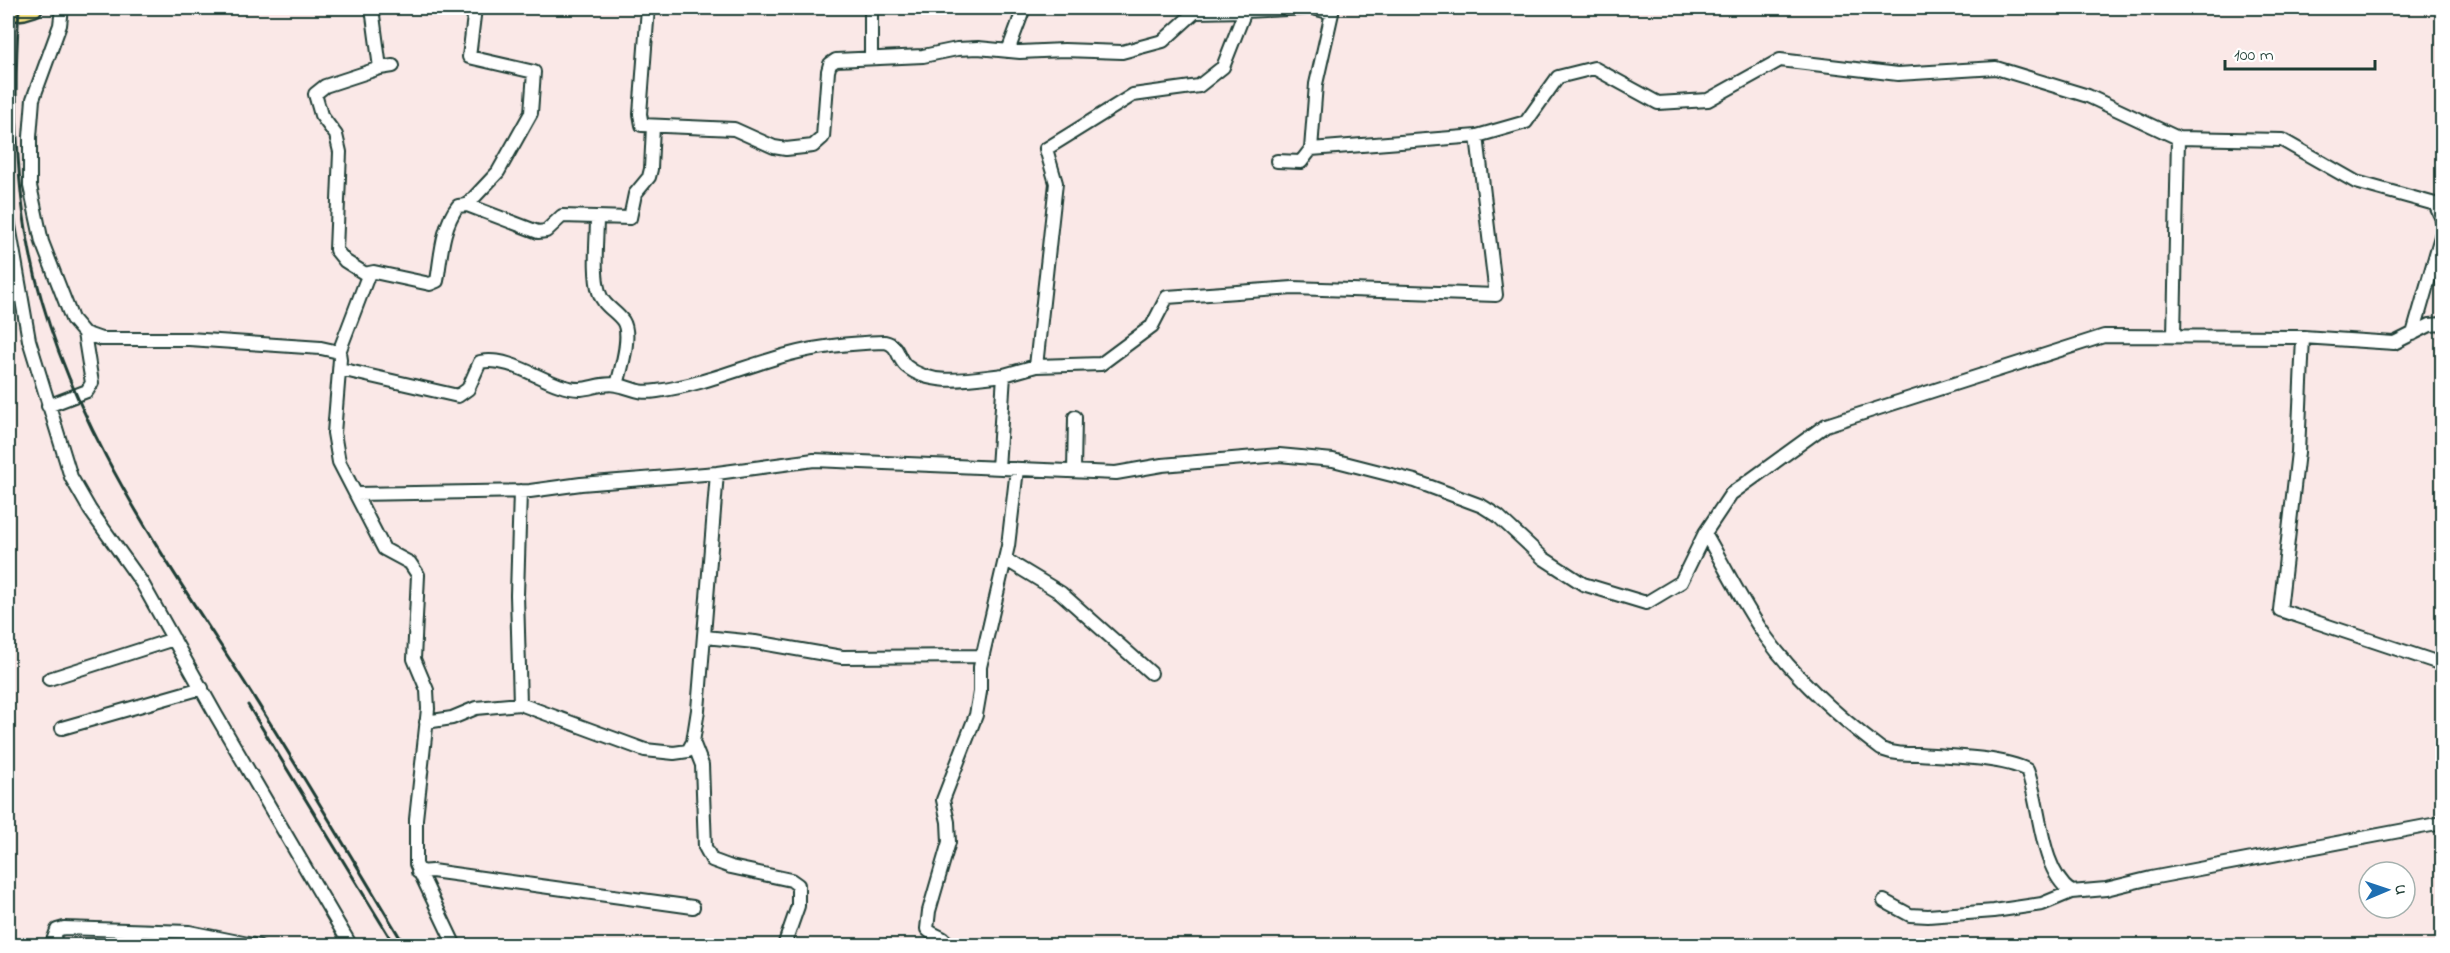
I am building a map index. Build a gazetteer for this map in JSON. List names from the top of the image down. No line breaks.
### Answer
{"scale_bar":"100 m","north":"right"}
